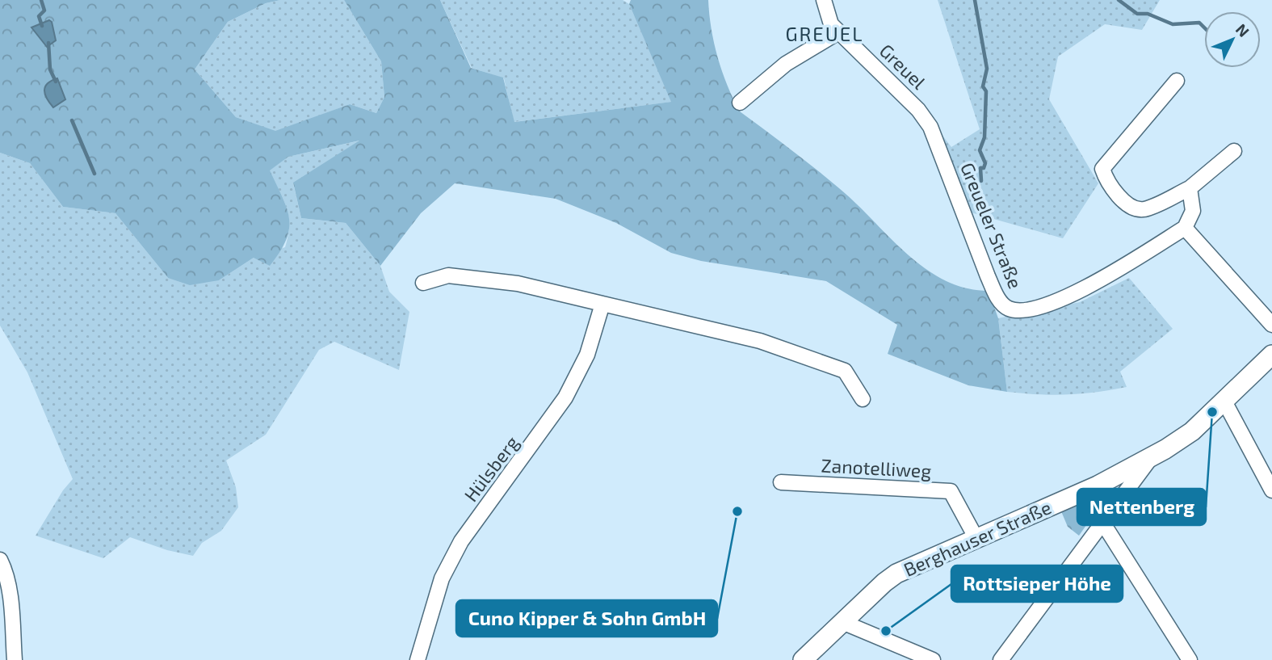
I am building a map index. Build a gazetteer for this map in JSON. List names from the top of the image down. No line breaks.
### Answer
{"streets":{"street":["Greuel","Greueler Straße","Zanotelliweg","Hülsberg","Berghauser Straße"]},"crossings":[["Greuel","Greueler Straße"],["Zanotelliweg","Berghauser Straße"]],"districts":["GREUEL"],"places":["Nettenberg","Cuno Kipper & Sohn GmbH","Rottsieper Höhe"],"north":"top right"}
